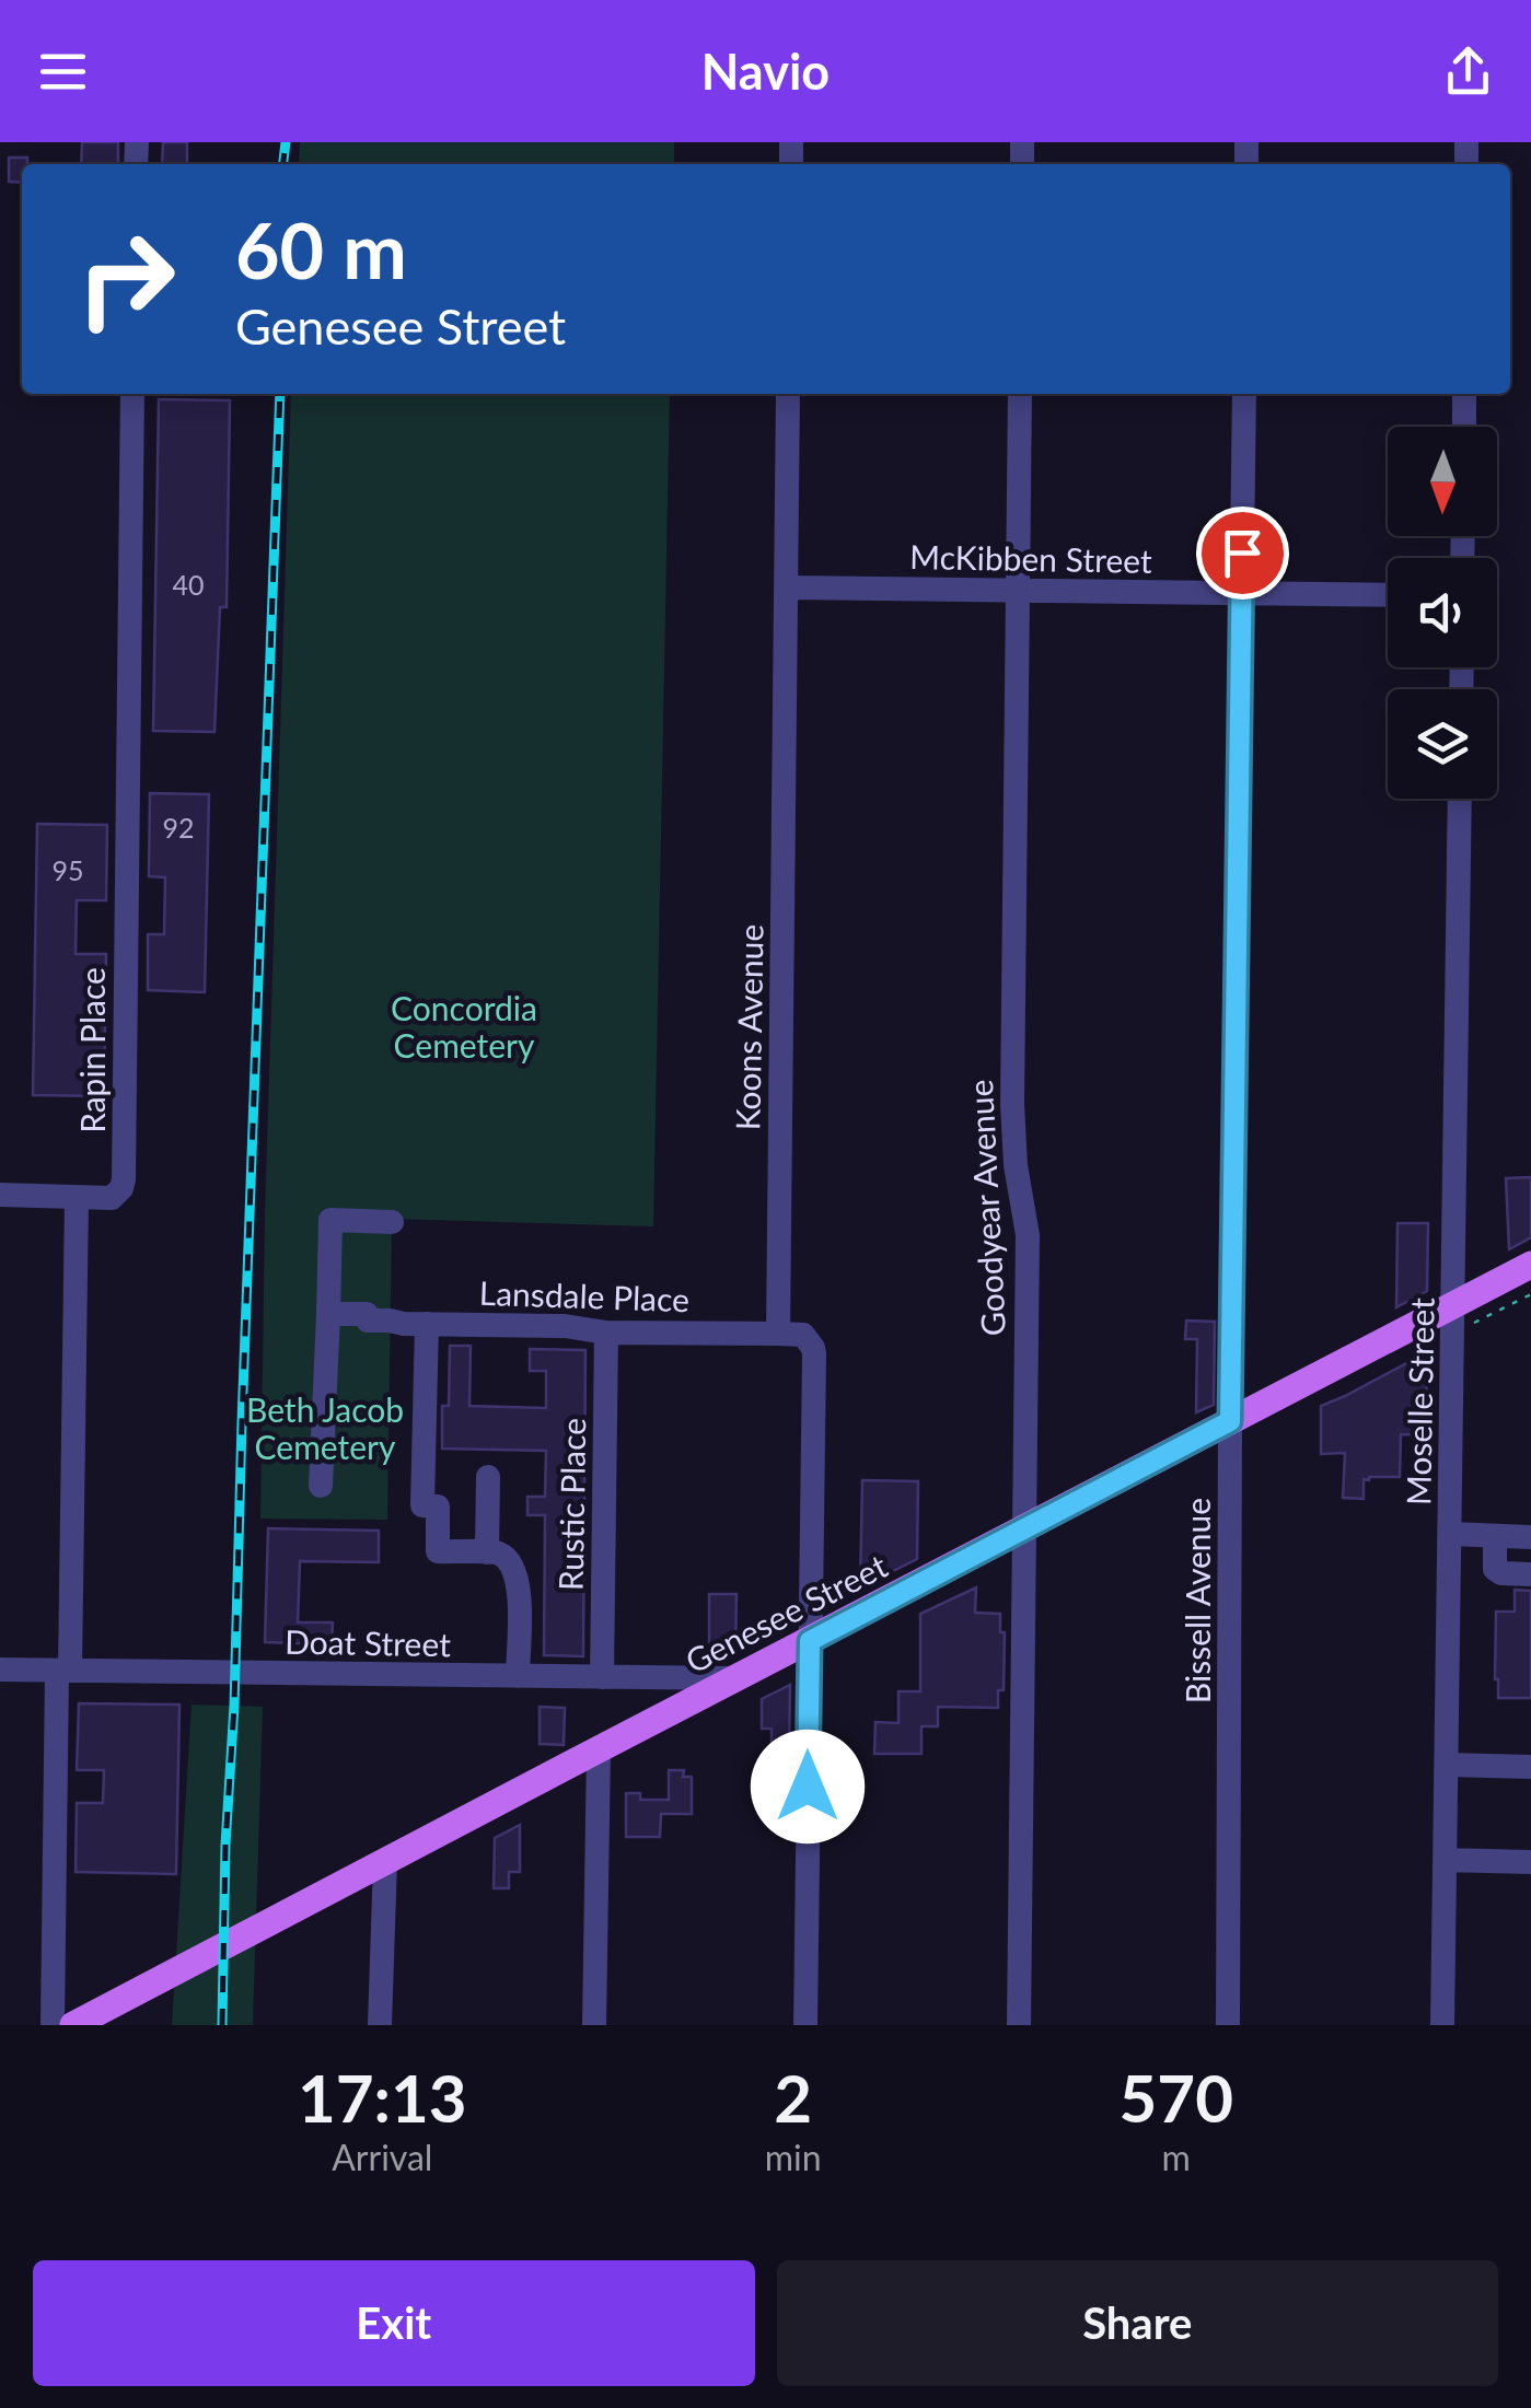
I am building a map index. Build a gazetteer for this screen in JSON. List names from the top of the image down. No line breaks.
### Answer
{"streets":{"main road":["Genesee Street"],"street":["McKibben Street","Koons Avenue","Rapin Place","Goodyear Avenue","Lansdale Place","Moselle Street","Rustic Place","Bissell Avenue","Doat Street"]},"crossings":[["McKibben Street","Koons Avenue"],["McKibben Street","Goodyear Avenue"],["McKibben Street","Bissell Avenue"],["Koons Avenue","Lansdale Place"],["Goodyear Avenue","Genesee Street"],["Lansdale Place","Rustic Place"],["Moselle Street","Genesee Street"],["Rustic Place","Doat Street"],["Bissell Avenue","Genesee Street"],["Genesee Street","Doat Street"]],"parks":["Concordia Cemetery","Beth Jacob Cemetery"],"house_numbers":["40","92","95"],"north":"bottom","page":{"header":"Navio","turn":["60 m","Genesee Street"],"eta":["17:13","Arrival","2","min","570","m"],"buttons":["Exit","Share"]}}
